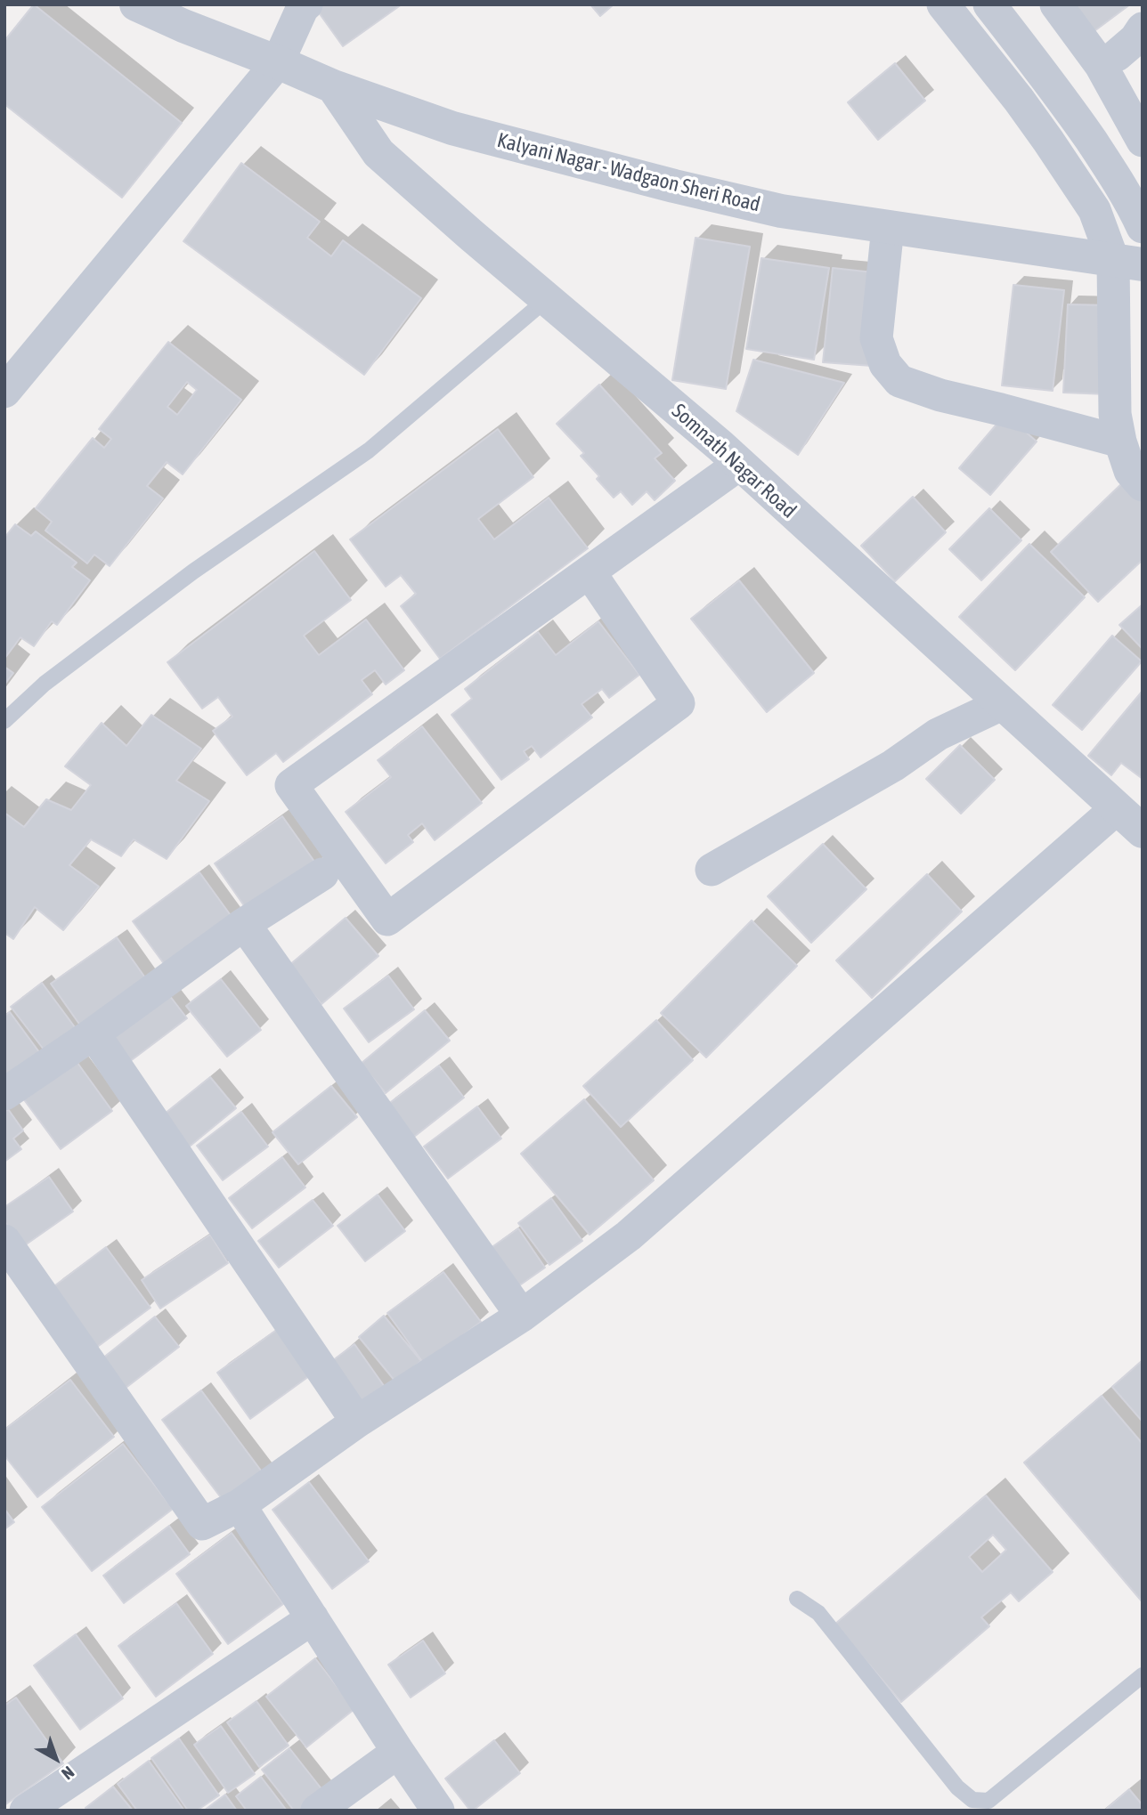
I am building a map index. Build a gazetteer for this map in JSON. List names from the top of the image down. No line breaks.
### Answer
{"streets":{"street":["Kalyani Nagar - Wadgaon Sheri Road","Somnath Nagar Road"]},"crossings":[["Kalyani Nagar - Wadgaon Sheri Road","Somnath Nagar Road"]],"north":"bottom right"}
